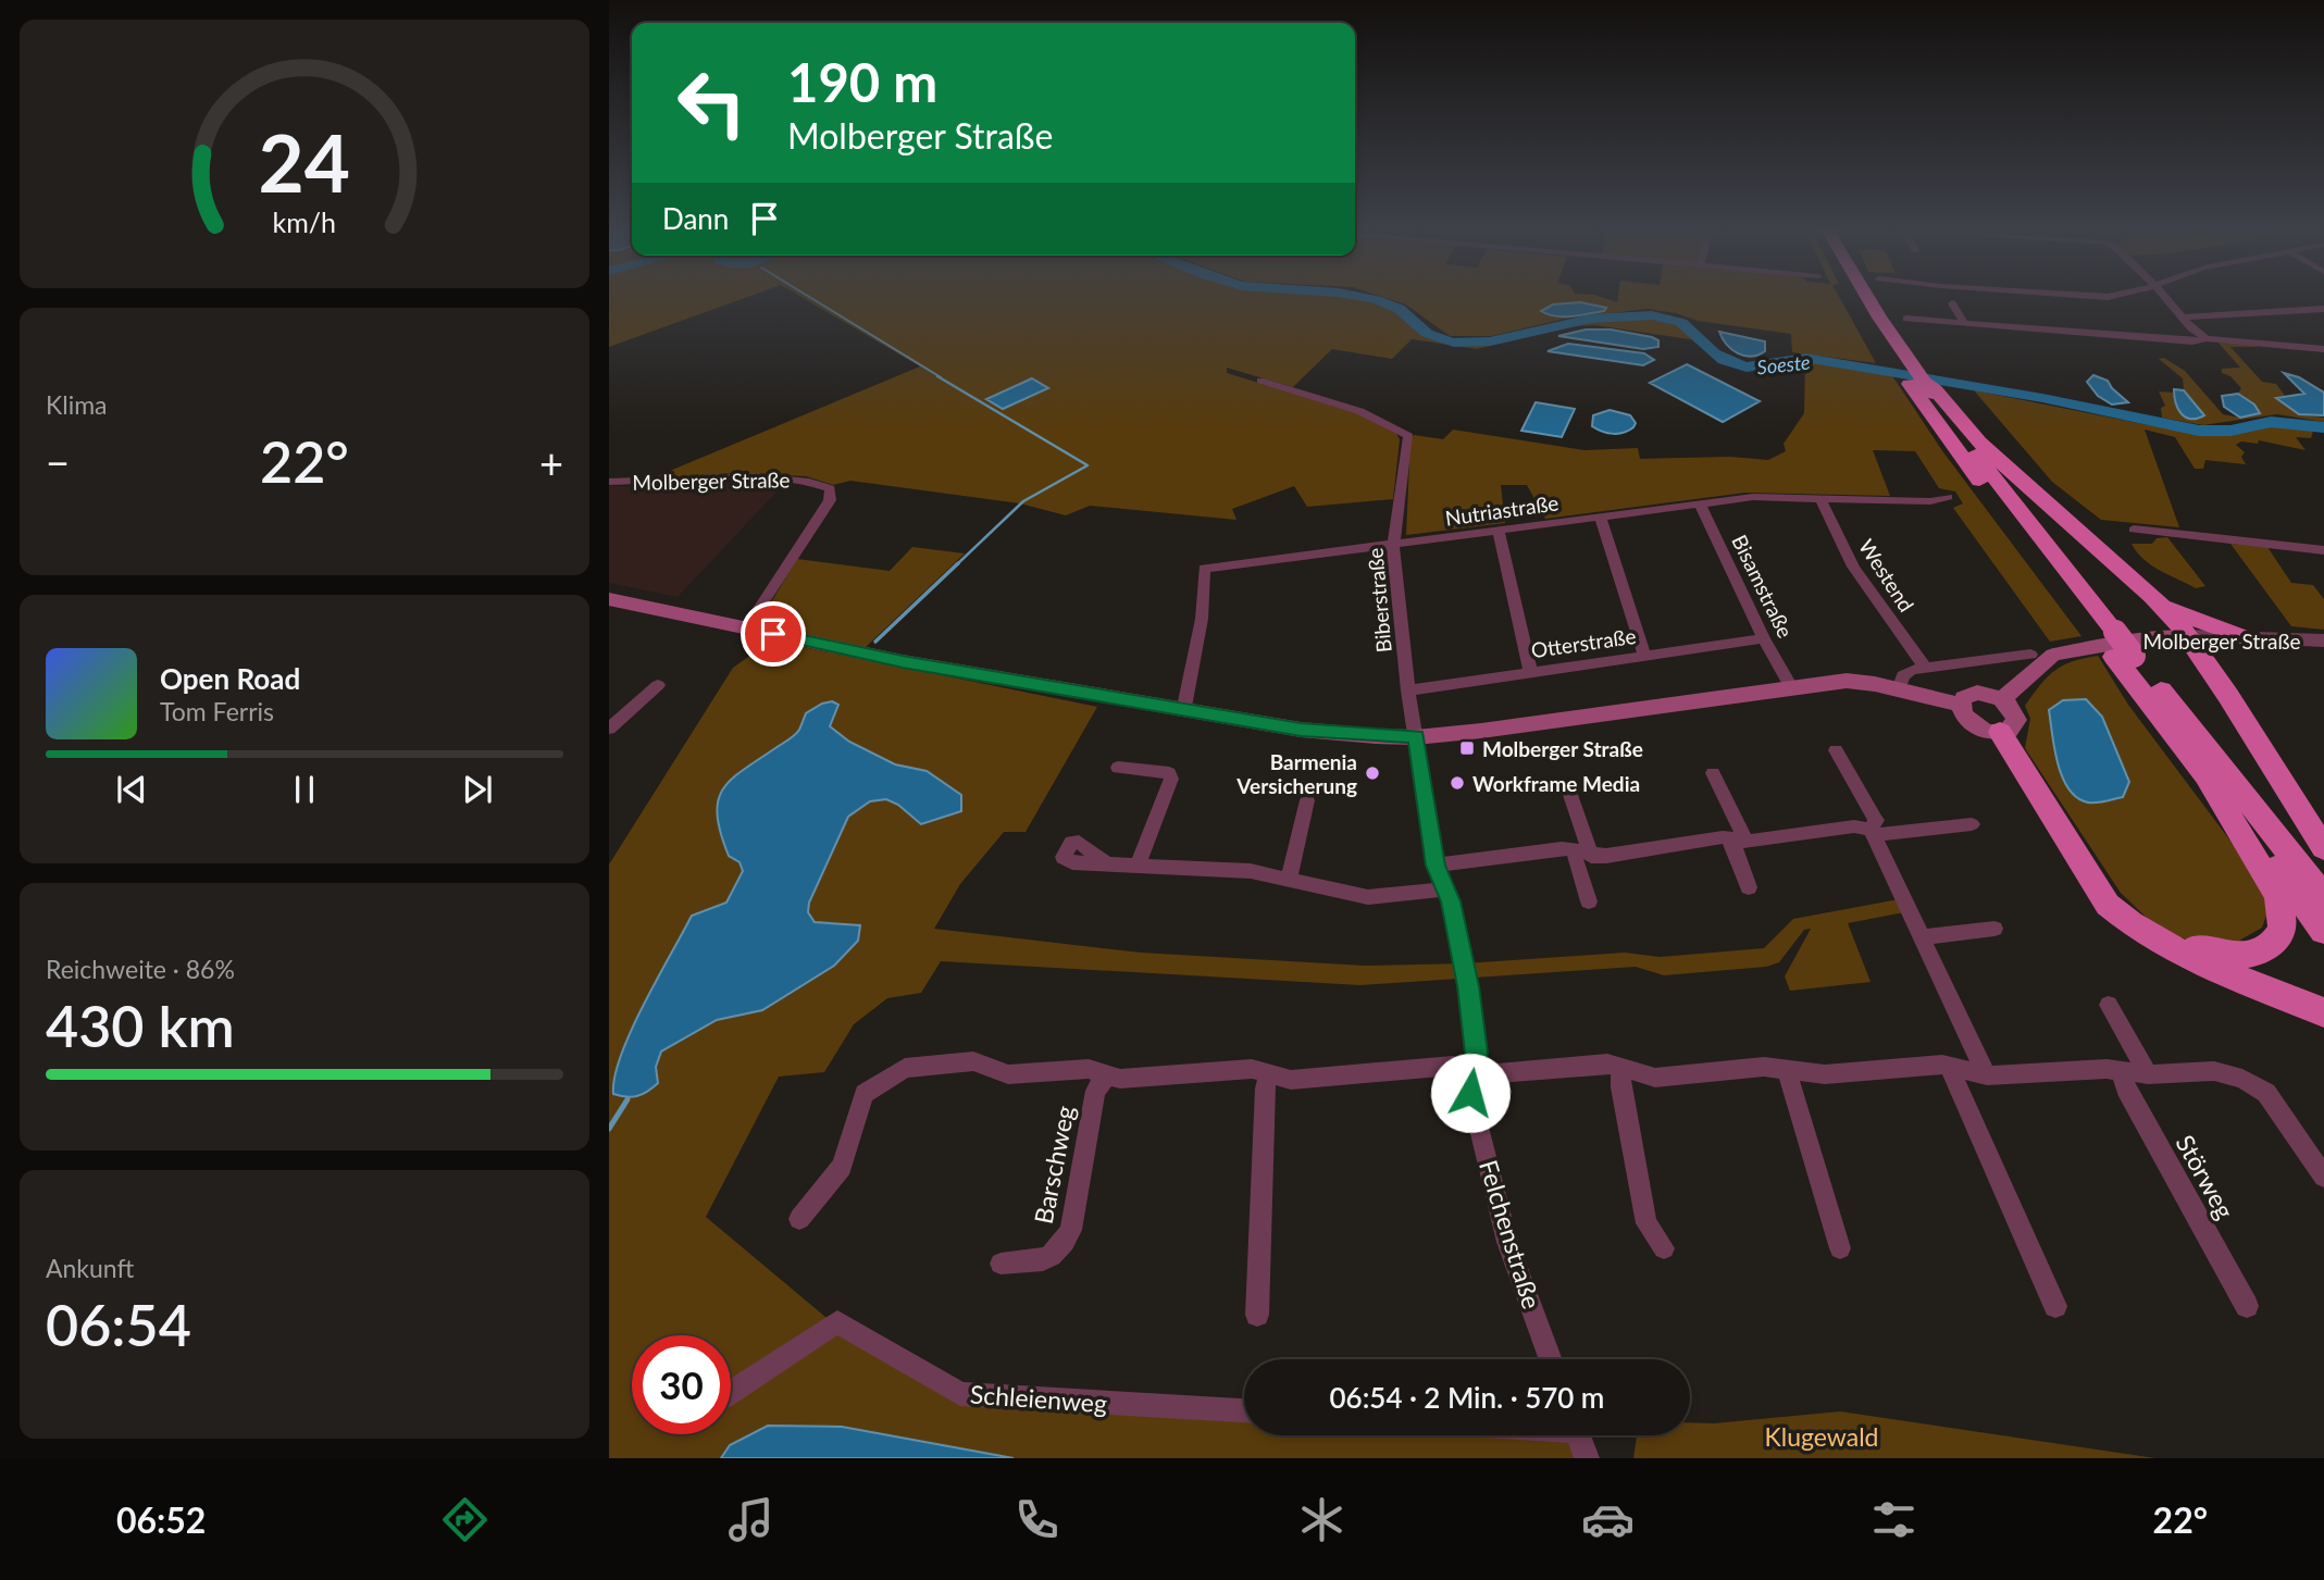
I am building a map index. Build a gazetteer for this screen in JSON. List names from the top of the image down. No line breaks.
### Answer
{"streets":{"main road":["Molberger Straße"],"street":["Nutriastraße","Westend","Bisamstraße","Biberstraße","Otterstraße","Barschweg","Störweg","Felchenstraße","Schleienweg"]},"crossings":[["Nutriastraße","Westend"],["Nutriastraße","Bisamstraße"],["Nutriastraße","Biberstraße"],["Bisamstraße","Otterstraße"],["Biberstraße","Otterstraße"],["Biberstraße","Felchenstraße"]],"water":["Soeste"],"parks":["Klugewald"],"places":{"transit":["Molberger Straße"],"other":["Barmenia Versicherung","Workframe Media"]},"page":{"turn":["190 m","Molberger Straße"],"then":"Dann","tile":["Klima",["Reichweite · 86%","430 km"],["Ankunft","06:54"]],"heat":["−","22°","+"],"song":["Open Road","Tom Ferris"],"limit":"30","trip":"06:54 · 2 Min. · 570 m","tabs":["06:52","22°"],"gauge":["24","km/h"]}}
